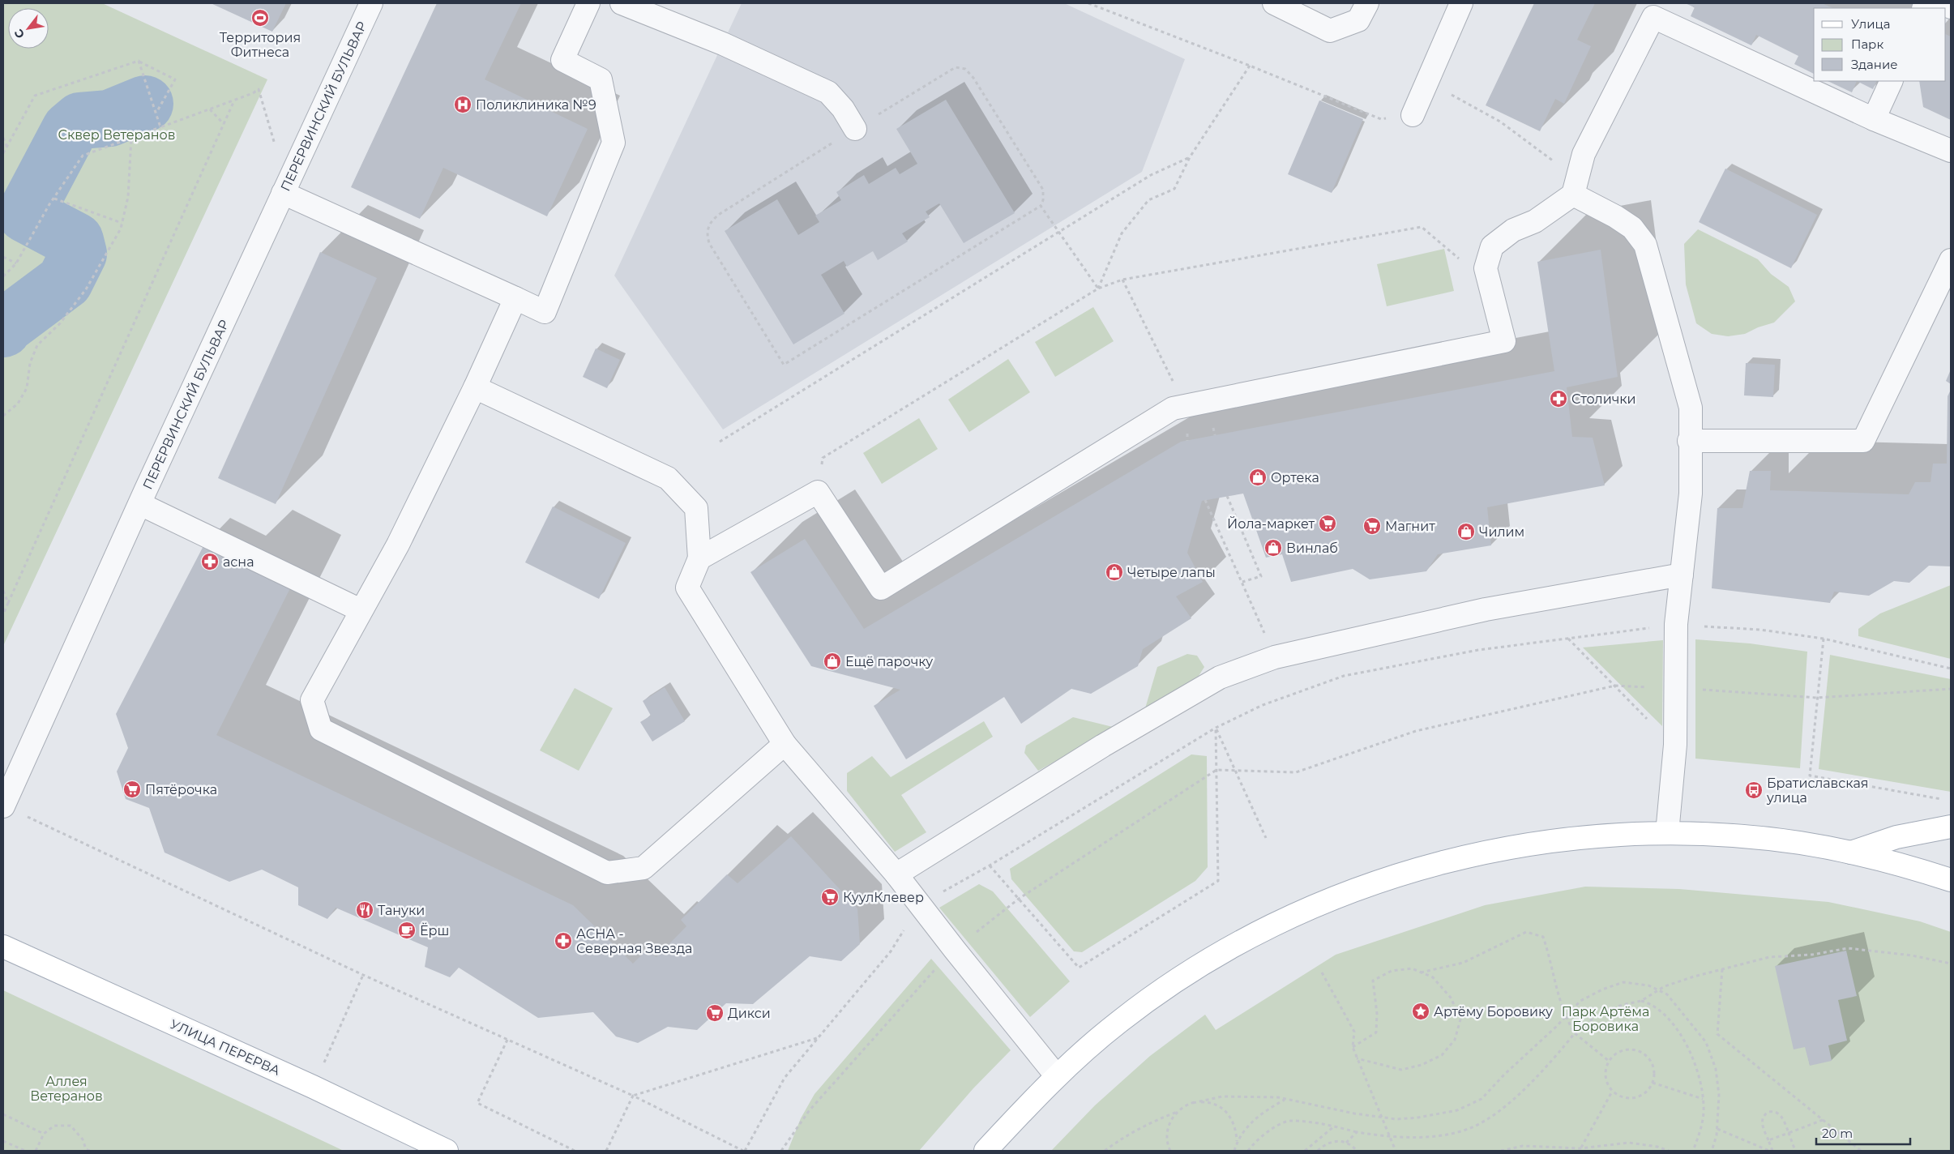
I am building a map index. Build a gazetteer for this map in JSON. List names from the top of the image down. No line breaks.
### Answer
{"streets":{"main road":["УЛИЦА ПЕРЕРВА"],"street":["ПЕРЕРВИНСКИЙ БУЛЬВАР"]},"parks":["Сквер Ветеранов","Парк Артёма Боровика","Аллея Ветеранов"],"places":{"sports":["Территория Фитнеса"],"hospital":["Поликлиника №9"],"pharmacy":["Столички","асна","АСНА - Северная Звезда"],"shop":["Ортека","Чилим","Винлаб","Четыре лапы","Ещё парочку"],"supermarket":["Йола-маркет","Магнит","Пятёрочка","КуулКлевер","Дикси"],"bus stop":["Братиславская улица"],"restaurant":["Тануки"],"cafe":["Ёрш"],"place":["Артёму Боровику"]},"legend":["Улица","Парк","Здание"],"scale_bar":"20 m","north":"bottom left"}
